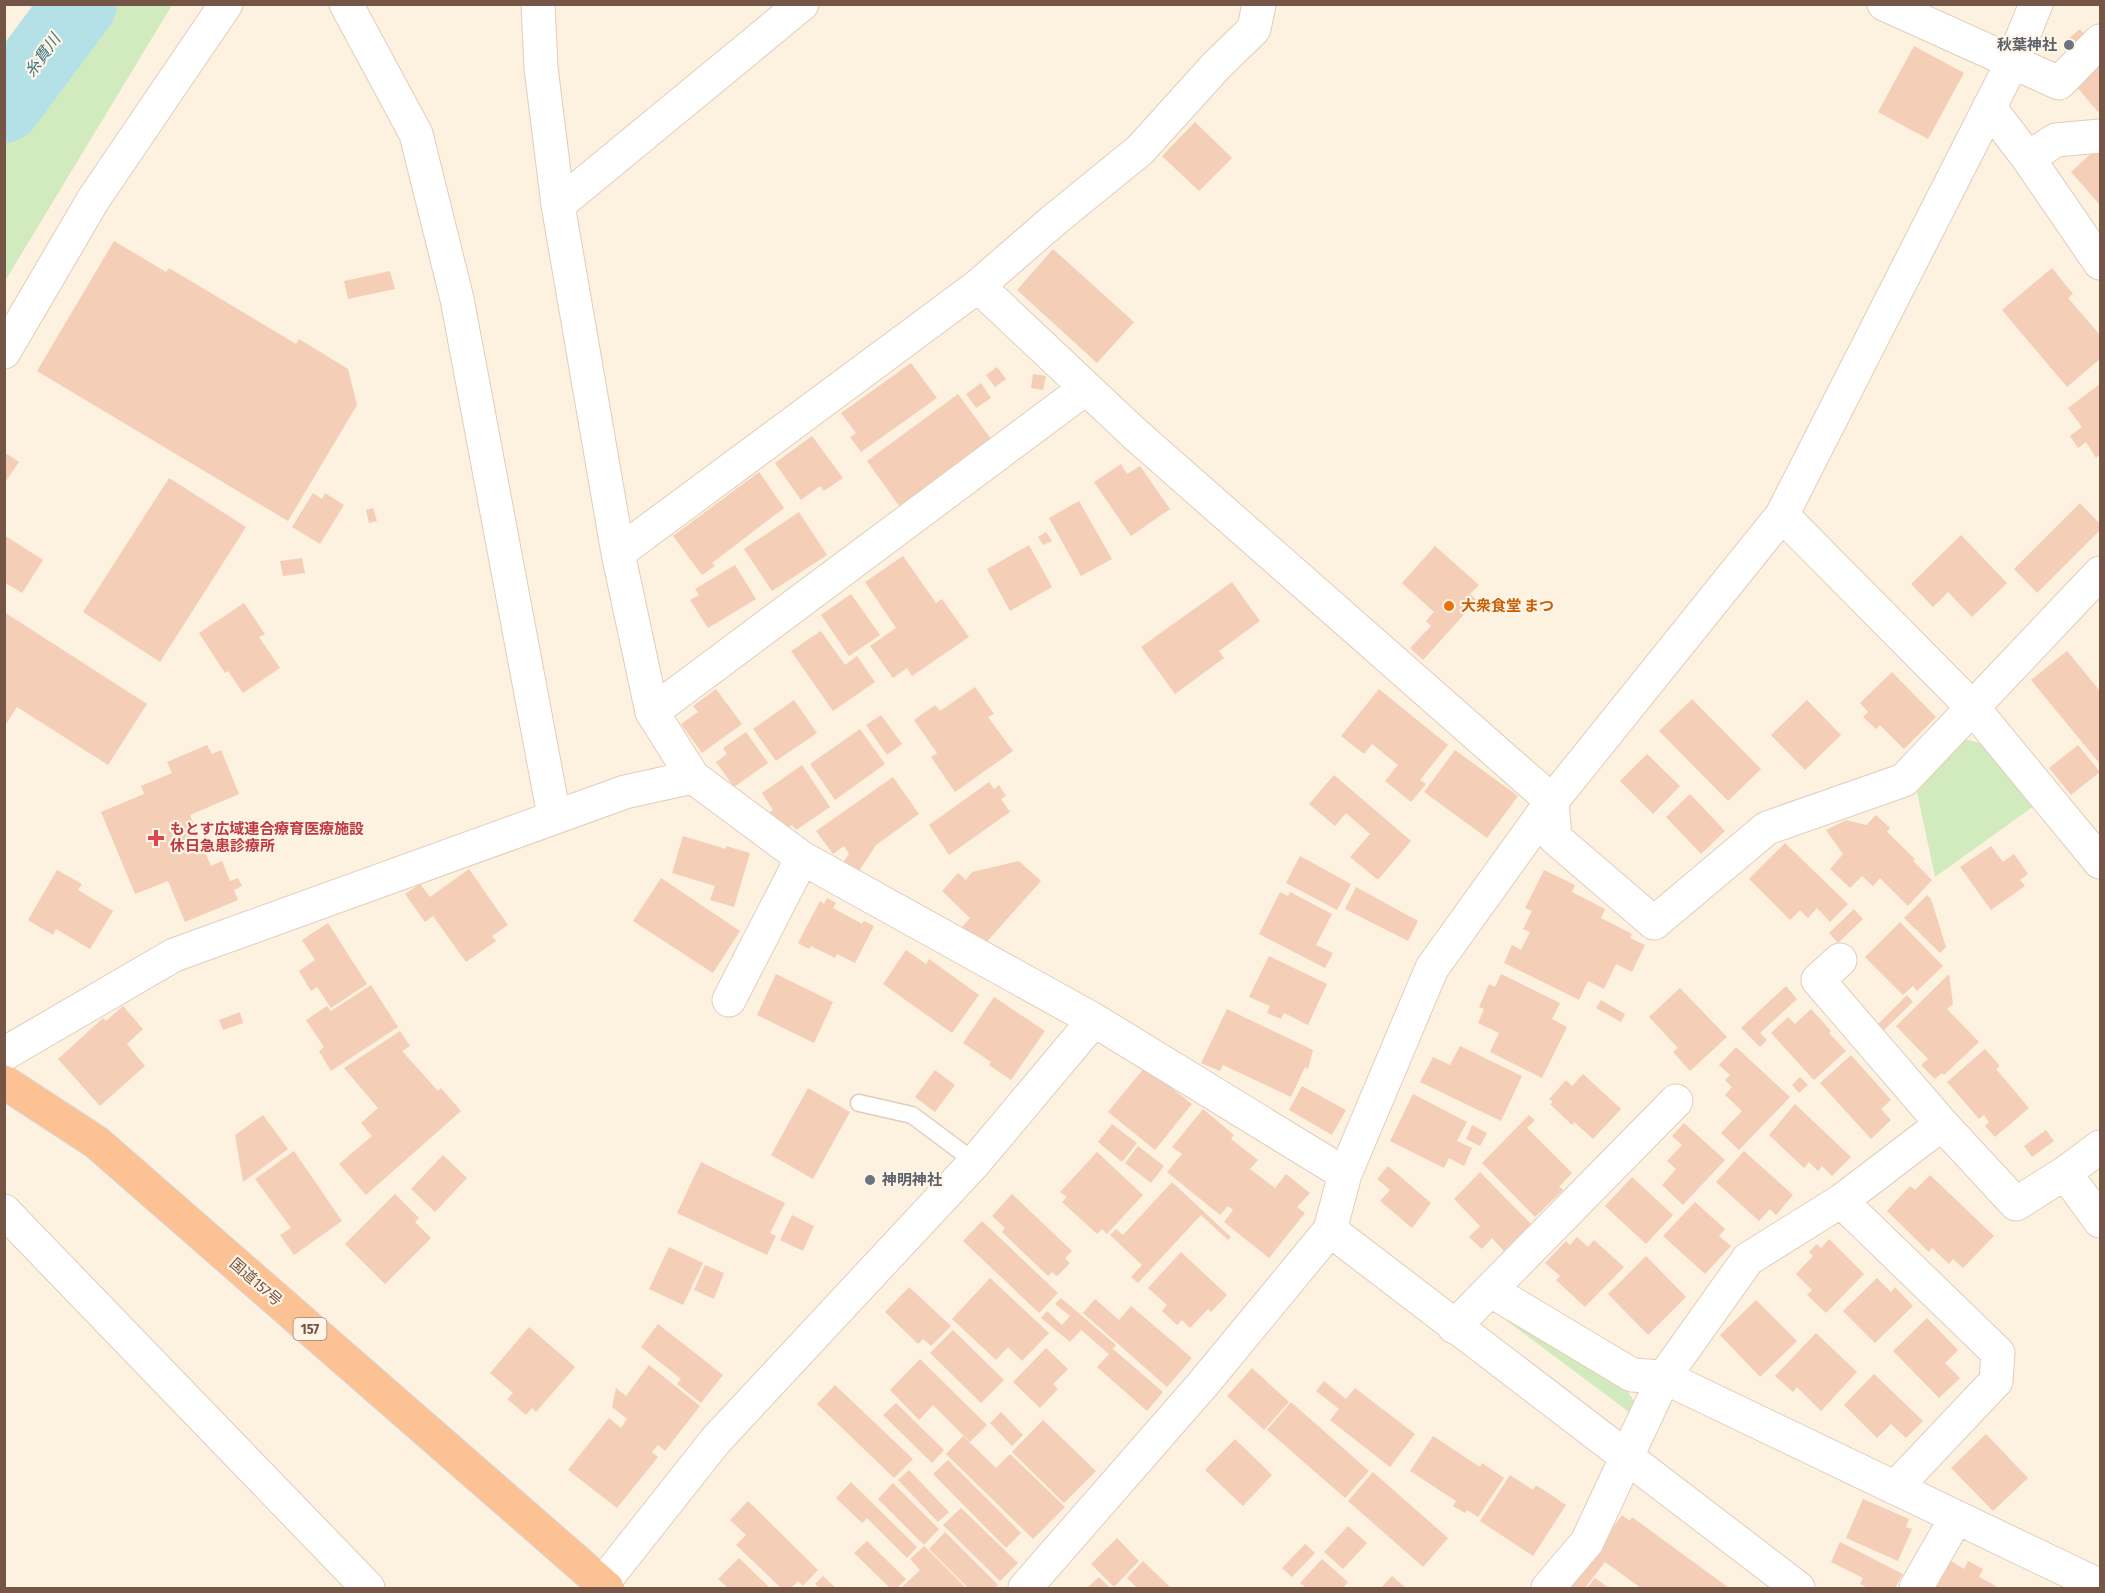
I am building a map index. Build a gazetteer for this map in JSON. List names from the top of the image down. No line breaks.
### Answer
{"streets":{"highway":["国道157号","157"]},"water":["糸貫川"],"places":{"other":["秋葉神社","大衆食堂 まつ","神明神社"],"health":["もとす広域連合療育医療施設 休日急患診療所"]}}
